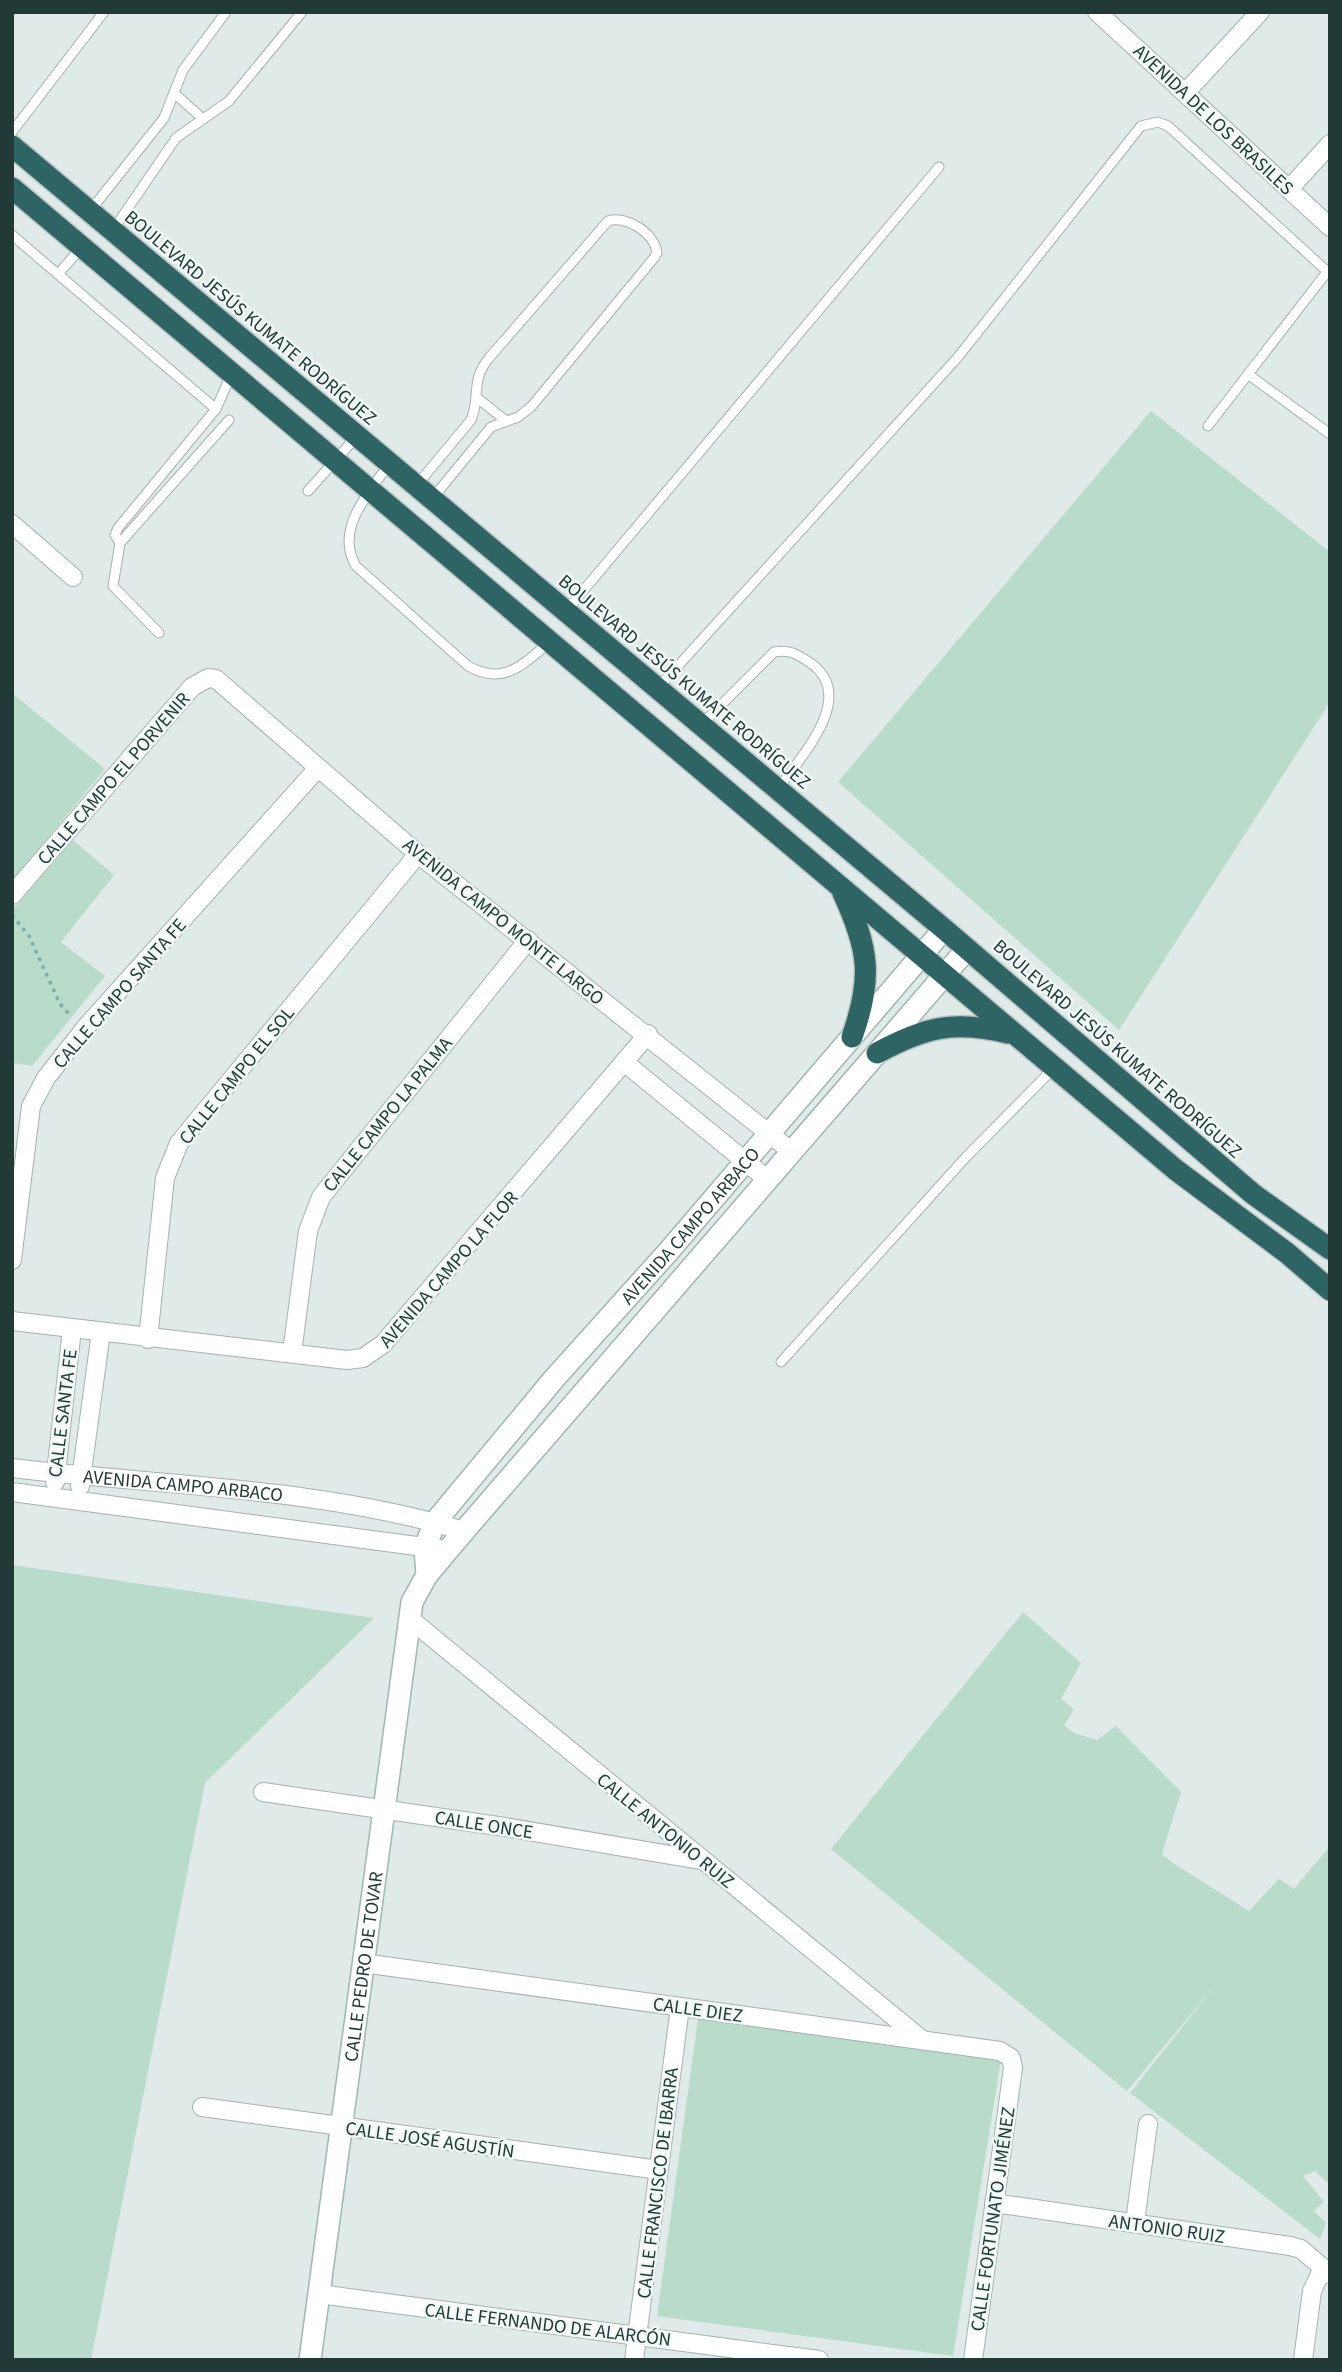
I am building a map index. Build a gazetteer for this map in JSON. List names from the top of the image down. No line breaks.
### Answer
{"streets":{"highway":["BOULEVARD JESÚS KUMATE RODRÍGUEZ"],"street":["AVENIDA DE LOS BRASILES","CALLE CAMPO EL PORVENIR","AVENIDA CAMPO MONTE LARGO","CALLE CAMPO SANTA FE","CALLE CAMPO EL SOL","CALLE CAMPO LA PALMA","AVENIDA CAMPO ARBACO","AVENIDA CAMPO LA FLOR","CALLE SANTA FE","CALLE ONCE","CALLE ANTONIO RUIZ","CALLE PEDRO DE TOVAR","CALLE DIEZ","CALLE JOSÉ AGUSTÍN","CALLE FRANCISCO DE IBARRA","CALLE FORTUNATO JIMÉNEZ","ANTONIO RUIZ","CALLE FERNANDO DE ALARCÓN"]},"crossings":[["BOULEVARD JESÚS KUMATE RODRÍGUEZ","AVENIDA CAMPO ARBACO"],["CALLE CAMPO EL PORVENIR","AVENIDA CAMPO MONTE LARGO"],["AVENIDA CAMPO MONTE LARGO","CALLE CAMPO SANTA FE"],["AVENIDA CAMPO MONTE LARGO","CALLE CAMPO EL SOL"],["AVENIDA CAMPO MONTE LARGO","CALLE CAMPO LA PALMA"],["AVENIDA CAMPO MONTE LARGO","AVENIDA CAMPO ARBACO"],["AVENIDA CAMPO MONTE LARGO","AVENIDA CAMPO LA FLOR"],["CALLE CAMPO EL SOL","AVENIDA CAMPO LA FLOR"],["CALLE CAMPO LA PALMA","AVENIDA CAMPO LA FLOR"],["AVENIDA CAMPO ARBACO","CALLE SANTA FE"],["AVENIDA CAMPO LA FLOR","CALLE SANTA FE"],["CALLE ONCE","CALLE ANTONIO RUIZ"],["CALLE ONCE","CALLE PEDRO DE TOVAR"],["CALLE ANTONIO RUIZ","CALLE PEDRO DE TOVAR"],["CALLE ANTONIO RUIZ","CALLE DIEZ"],["CALLE PEDRO DE TOVAR","CALLE DIEZ"],["CALLE PEDRO DE TOVAR","CALLE JOSÉ AGUSTÍN"],["CALLE PEDRO DE TOVAR","CALLE FERNANDO DE ALARCÓN"],["CALLE DIEZ","CALLE FRANCISCO DE IBARRA"],["CALLE DIEZ","CALLE FORTUNATO JIMÉNEZ"],["CALLE JOSÉ AGUSTÍN","CALLE FRANCISCO DE IBARRA"],["CALLE FRANCISCO DE IBARRA","CALLE FERNANDO DE ALARCÓN"],["CALLE FORTUNATO JIMÉNEZ","ANTONIO RUIZ"]]}
